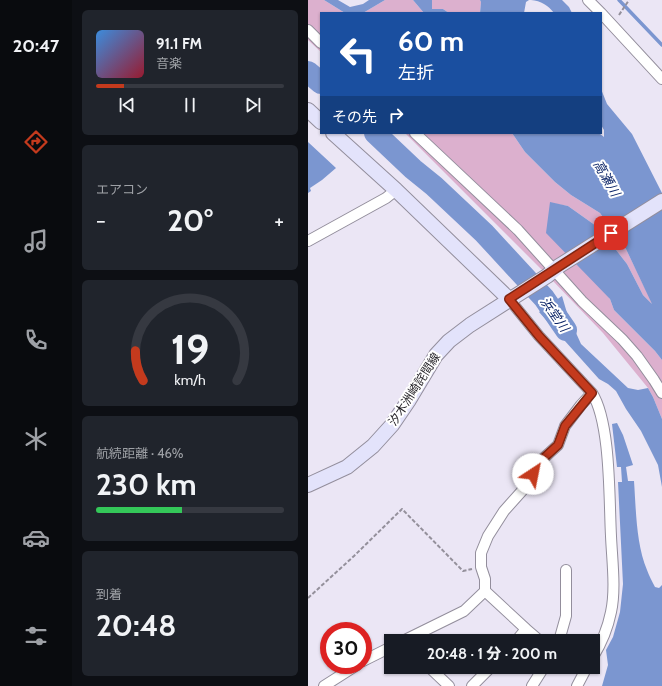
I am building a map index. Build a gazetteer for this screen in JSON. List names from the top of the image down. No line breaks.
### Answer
{"streets":{"main road":["汐木洲崎詫間線"]},"water":["高瀬川","浜堂川"],"page":{"tabs":"20:47","turn":["60 m","左折"],"song":["91.1 FM","音楽"],"then":"その先","tile":["エアコン",["航続距離 · 46%","230 km"],["到着","20:48"]],"heat":["−","20°","+"],"limit":"30","trip":"20:48 · 1 分 · 200 m","gauge":["19","km/h"]}}
